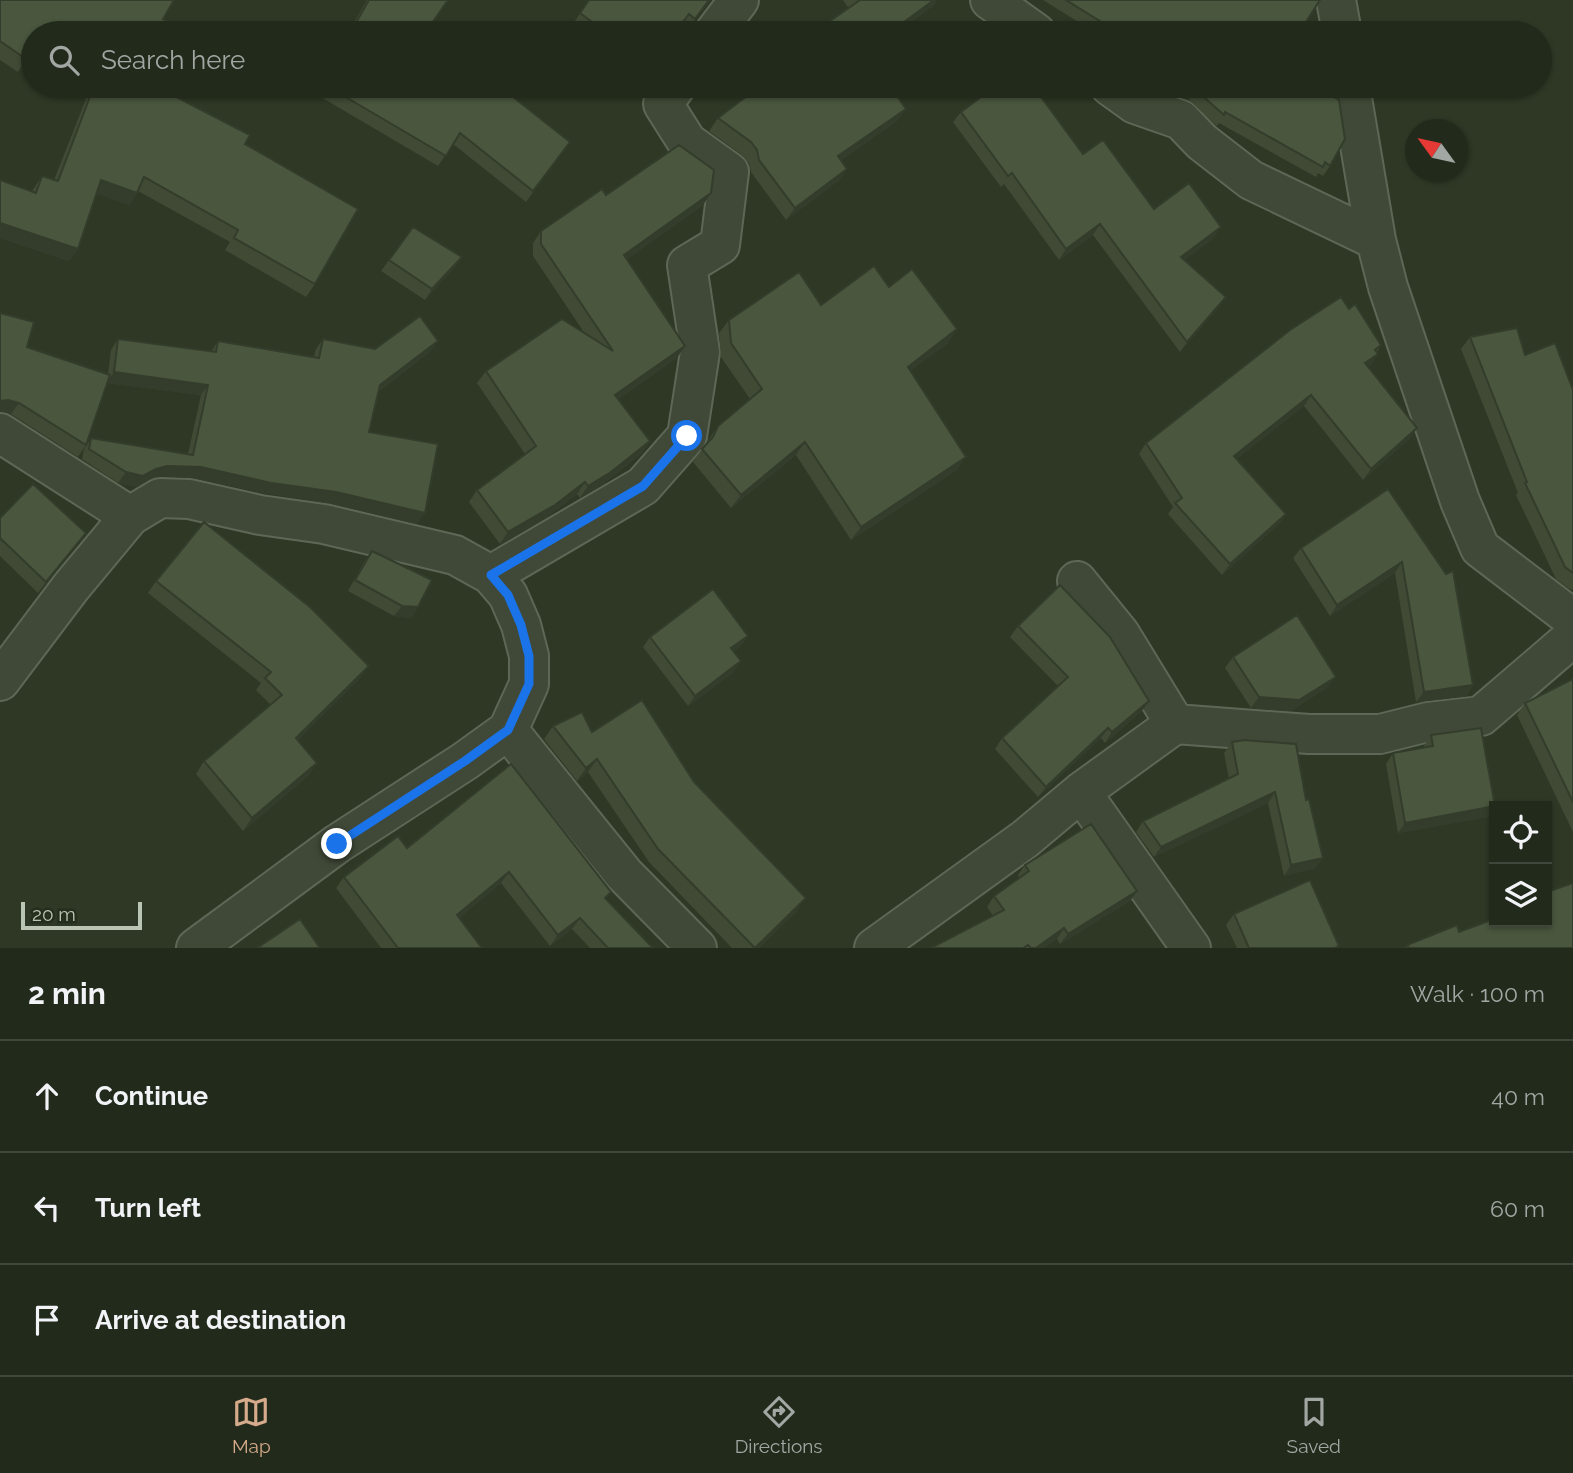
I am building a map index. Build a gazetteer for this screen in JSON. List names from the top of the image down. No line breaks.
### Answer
{"scale_bar":"20 m","north":"top left","page":{"search":"Search here","scale":"20 m","heading":["2 min","Walk · 100 m"],"list":[["Continue","40 m"],["Turn left","60 m"],"Arrive at destination"],"nav":["Map","Directions","Saved"]}}
